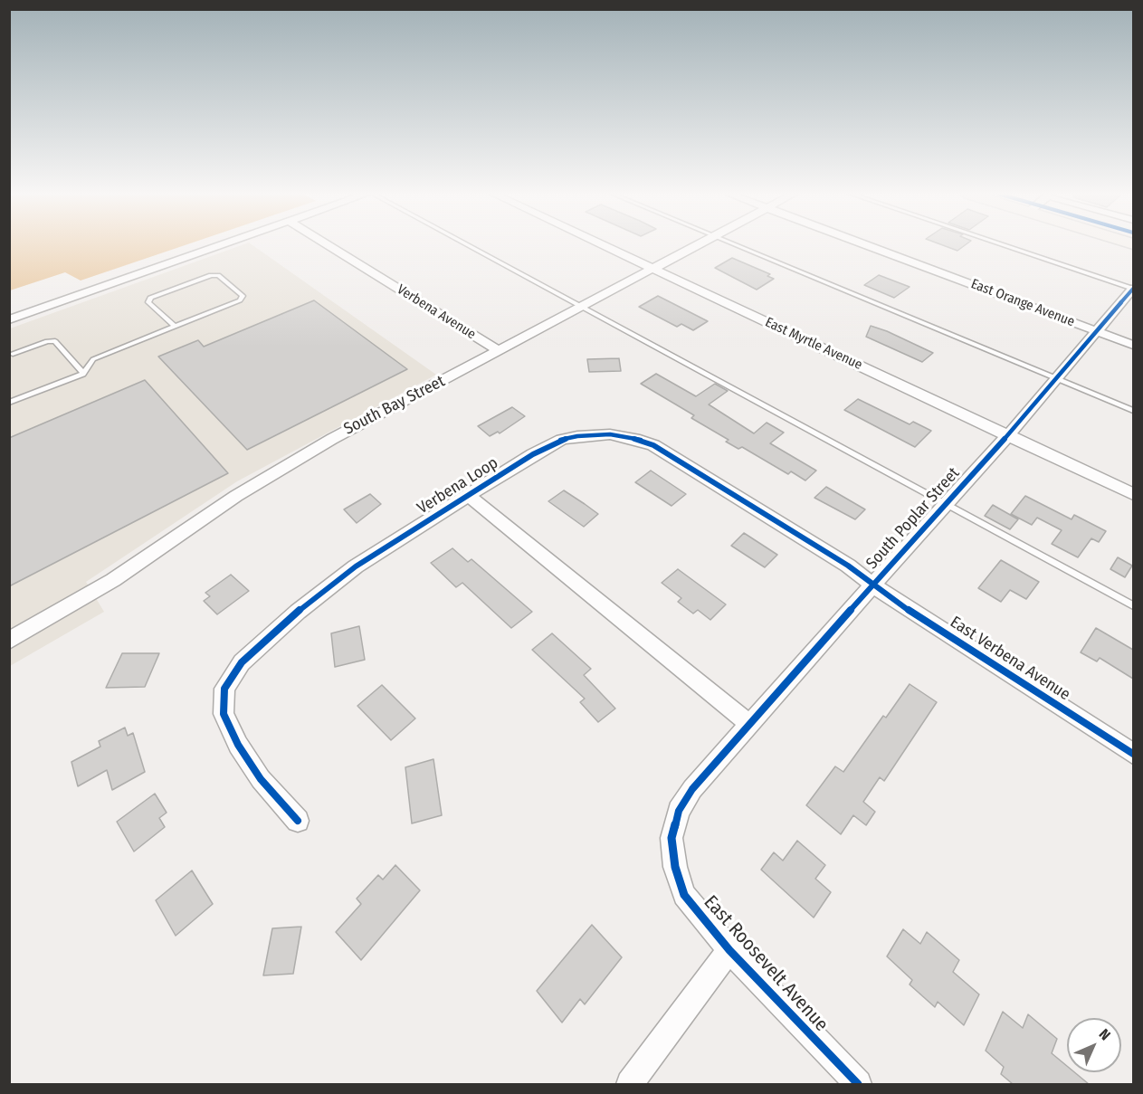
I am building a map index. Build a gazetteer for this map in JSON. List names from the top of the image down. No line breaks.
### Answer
{"streets":{"street":["East Orange Avenue","Verbena Avenue","East Myrtle Avenue","South Bay Street","Verbena Loop","South Poplar Street","East Verbena Avenue","East Roosevelt Avenue"]},"crossings":[["East Orange Avenue","South Poplar Street"],["Verbena Avenue","South Bay Street"],["East Myrtle Avenue","South Bay Street"],["East Myrtle Avenue","South Poplar Street"],["Verbena Loop","South Poplar Street"],["Verbena Loop","East Verbena Avenue"],["South Poplar Street","East Verbena Avenue"],["South Poplar Street","East Roosevelt Avenue"]],"north":"top right"}
